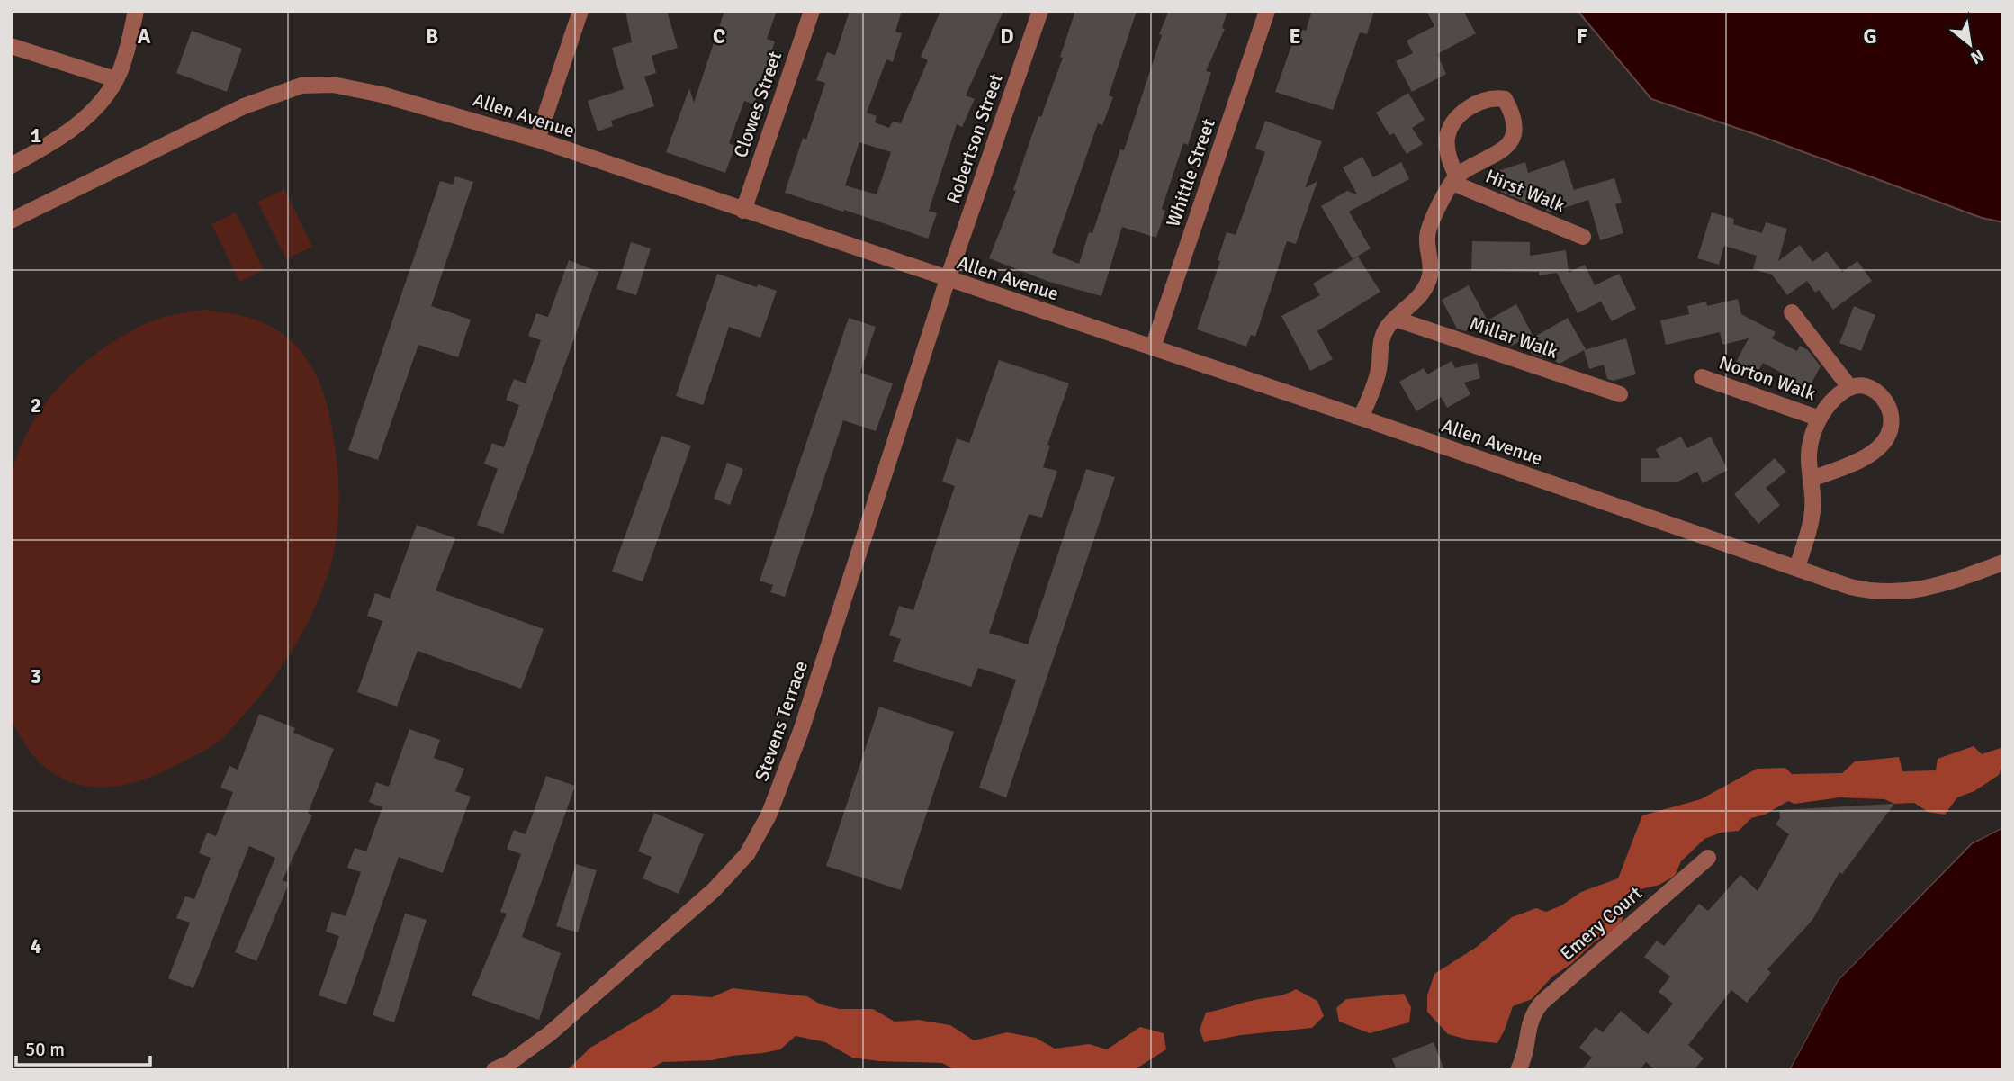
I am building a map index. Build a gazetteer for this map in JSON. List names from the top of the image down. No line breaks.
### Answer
{"streets":{"street":["Clowes Street","Allen Avenue","Robertson Street","Whittle Street","Hirst Walk","Millar Walk","Norton Walk","Stevens Terrace","Emery Court"]},"crossings":[["Clowes Street","Allen Avenue"],["Allen Avenue","Robertson Street"],["Allen Avenue","Whittle Street"],["Allen Avenue","Stevens Terrace"],["Robertson Street","Stevens Terrace"]],"scale_bar":"50 m","north":"bottom right","grid":{"columns":["A","B","C","D","E","F","G"],"rows":["1","2","3","4"]}}
